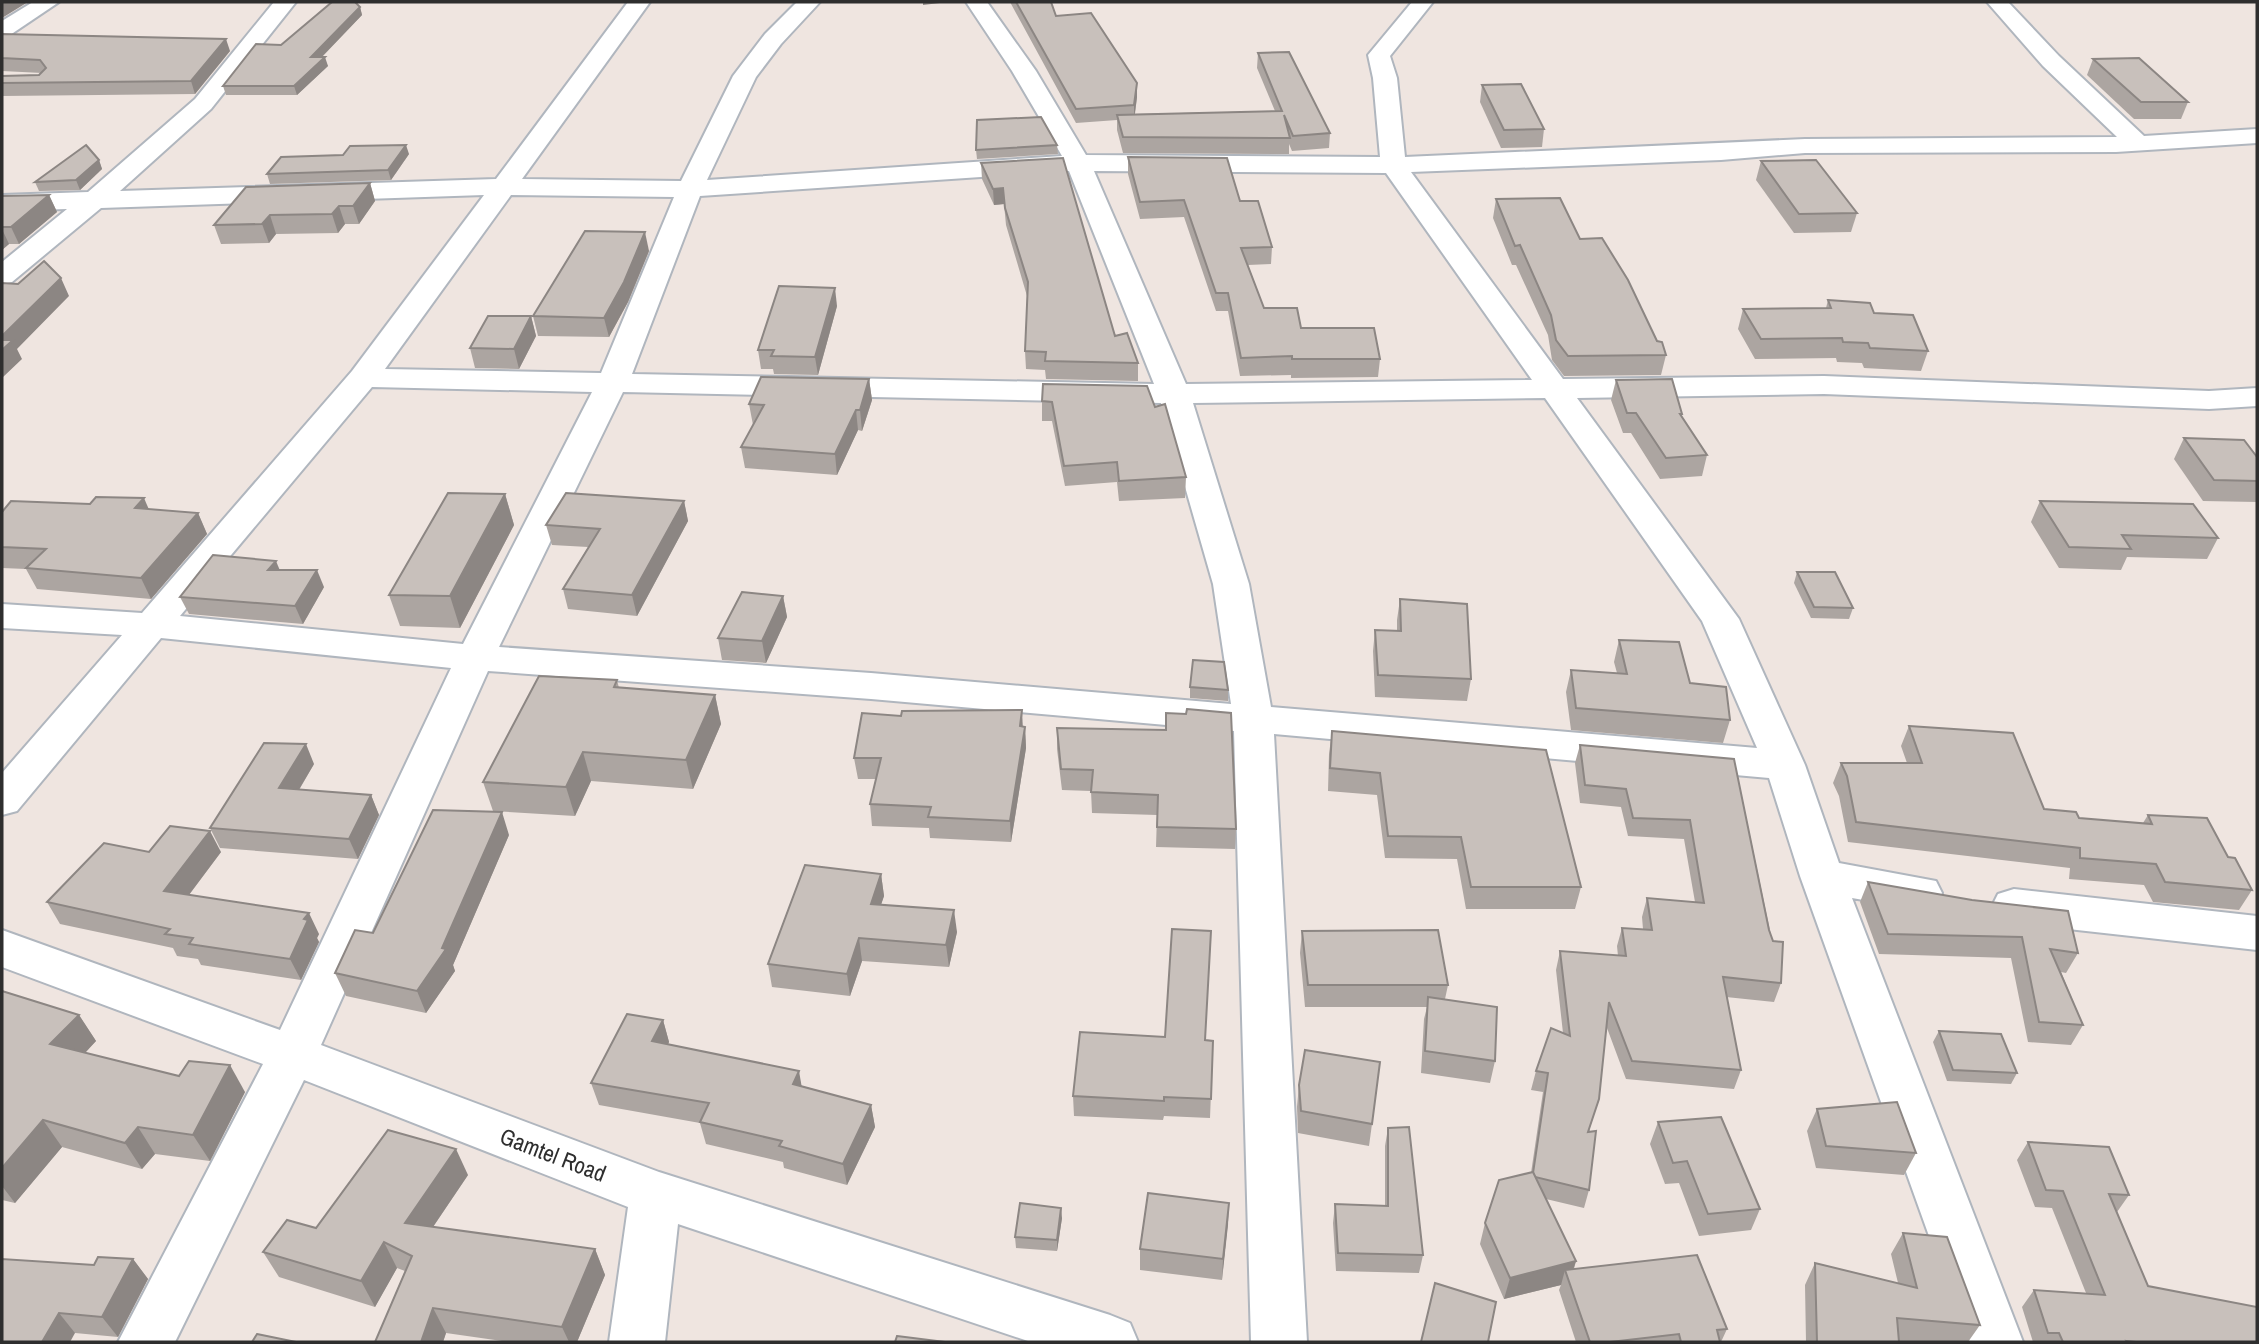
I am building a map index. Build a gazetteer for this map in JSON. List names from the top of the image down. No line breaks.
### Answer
{"streets":{"street":["Gamtel Road"]}}
